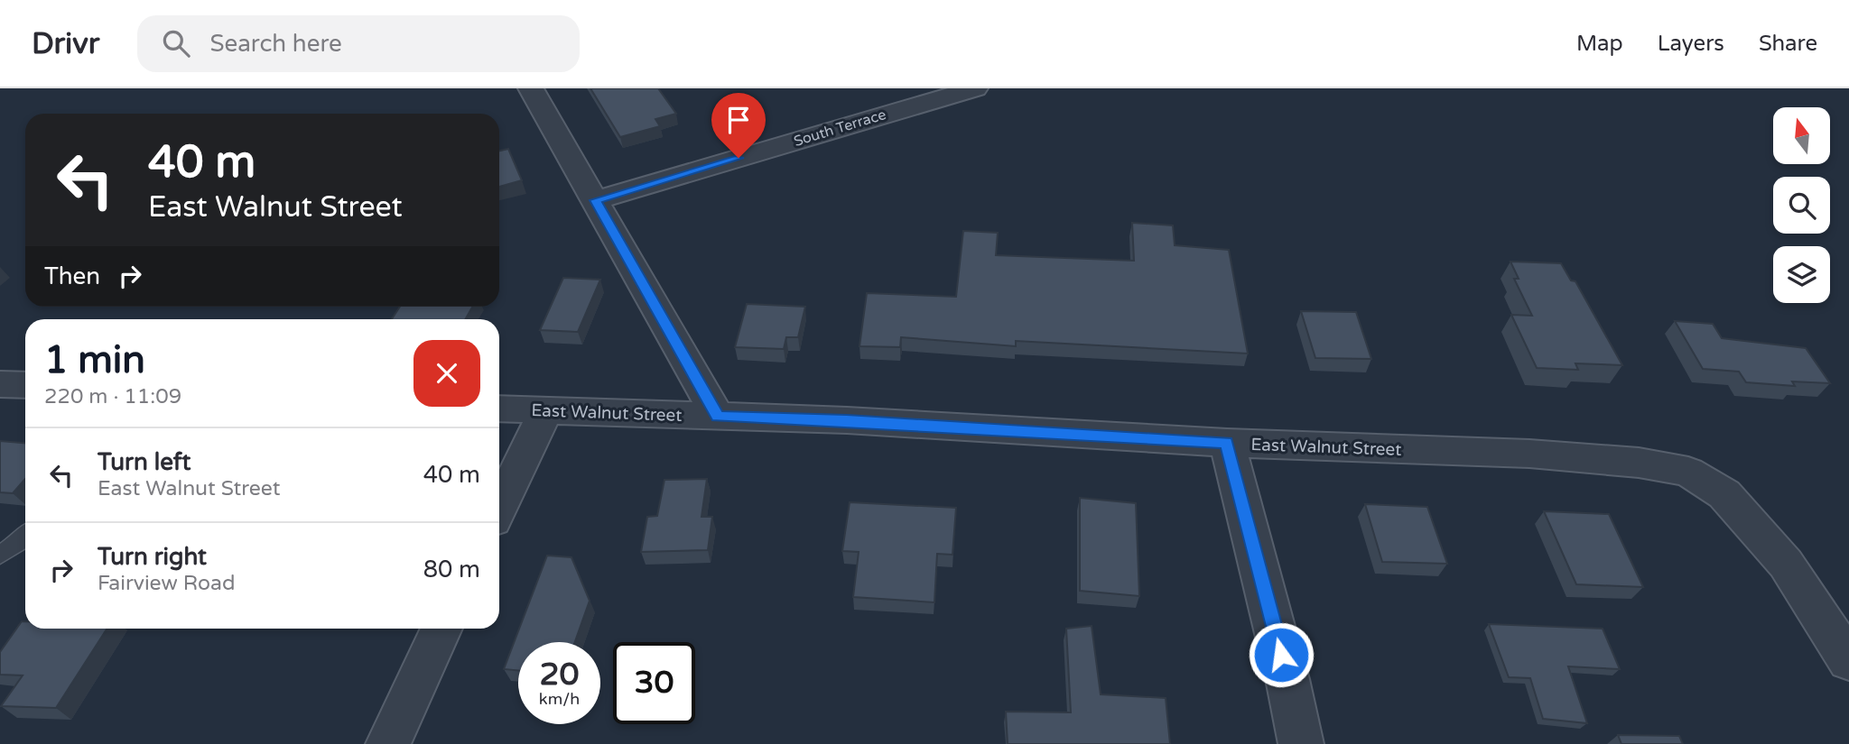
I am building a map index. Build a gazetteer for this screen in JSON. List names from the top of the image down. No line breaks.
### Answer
{"streets":{"street":["South Terrace","East Walnut Street"]},"north":"top","page":{"header":"Drivr","search":"Search here","nav":["Map","Layers","Share"],"turn":["40 m","East Walnut Street"],"then":"Then","heading":["1 min","220 m · 11:09"],"list":[{"name":"Turn left","note":"East Walnut Street","value":"40 m"},{"name":"Turn right","note":"Fairview Road","value":"80 m"}],"speed":"20 km/h","limit":"30"}}
